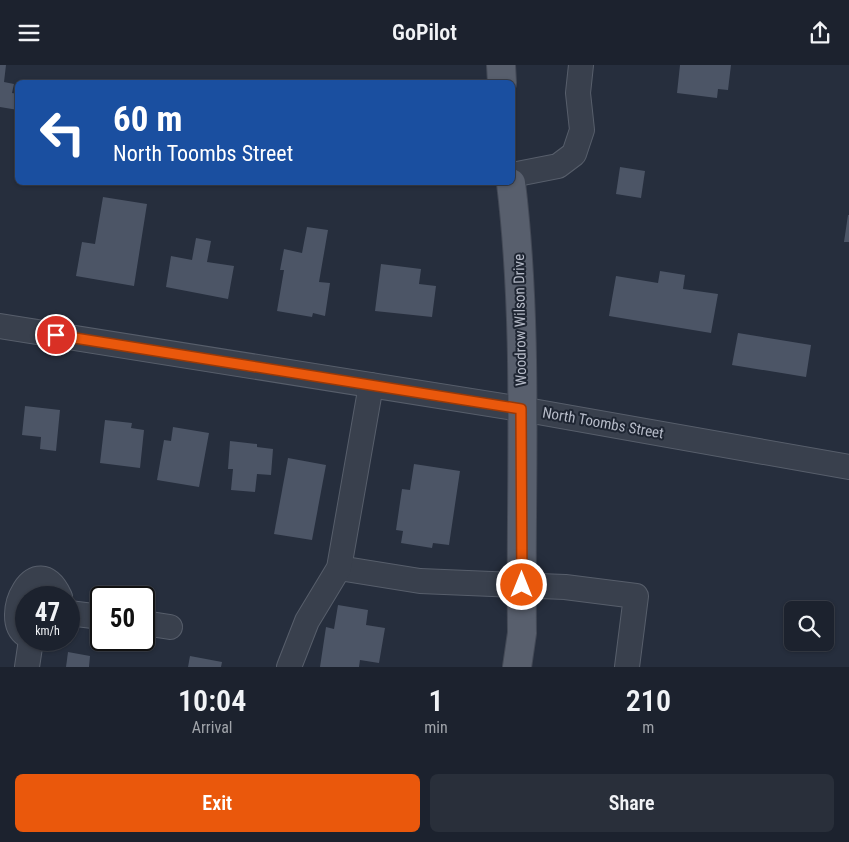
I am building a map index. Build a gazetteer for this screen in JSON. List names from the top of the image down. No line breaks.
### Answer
{"streets":{"main road":["Woodrow Wilson Drive"],"street":["North Toombs Street"]},"crossings":[["Woodrow Wilson Drive","North Toombs Street"]],"page":{"header":"GoPilot","turn":["60 m","North Toombs Street"],"speed":"47 km/h","limit":"50","eta":["10:04","Arrival","1","min","210","m"],"buttons":["Exit","Share"]}}
